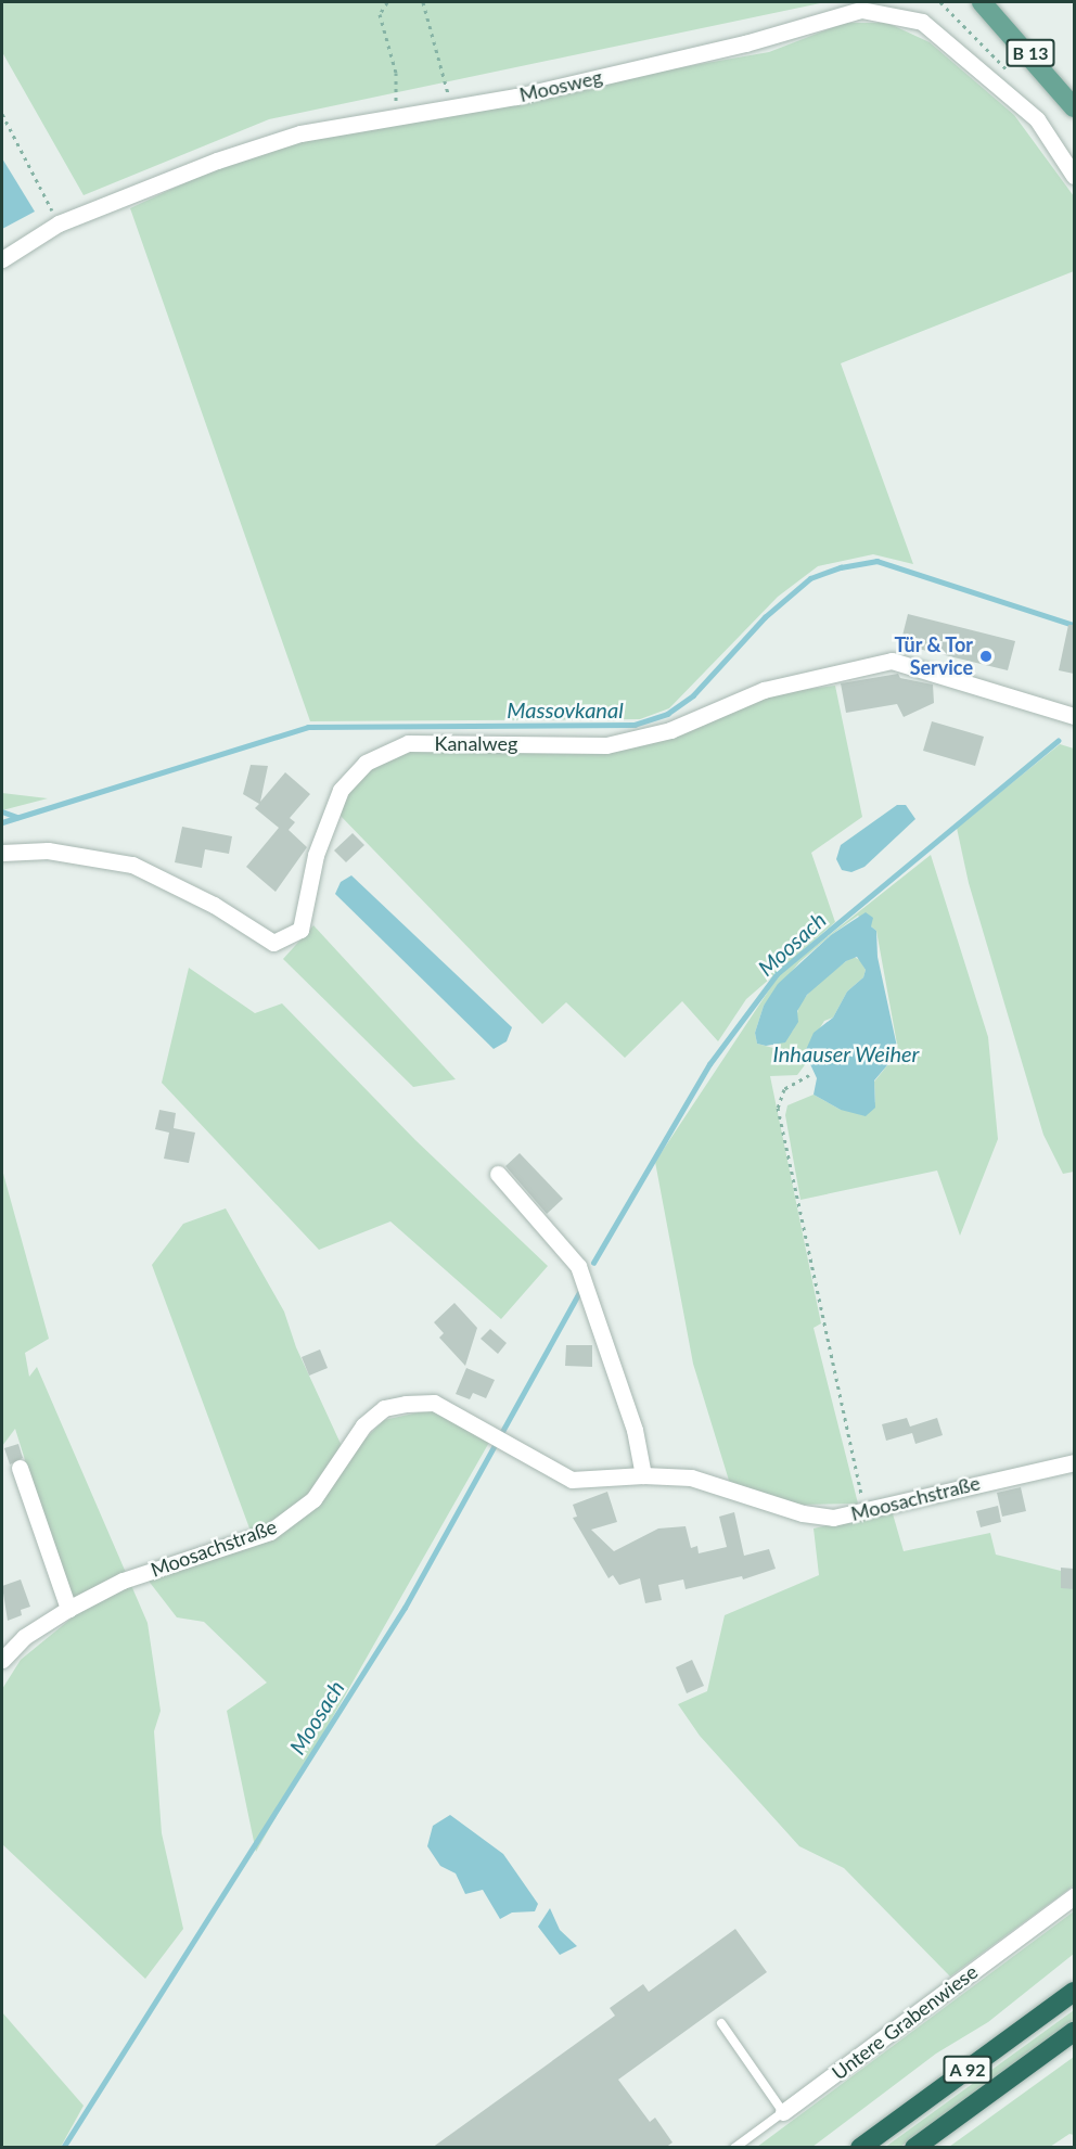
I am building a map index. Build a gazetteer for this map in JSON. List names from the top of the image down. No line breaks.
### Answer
{"streets":{"highway":["A 92"],"main road":["B 13"],"street":["Moosweg","Kanalweg","Moosachstraße","Untere Grabenwiese"]},"water":["Massovkanal","Moosach","Inhauser Weiher"],"places":["Tür & Tor Service"]}
